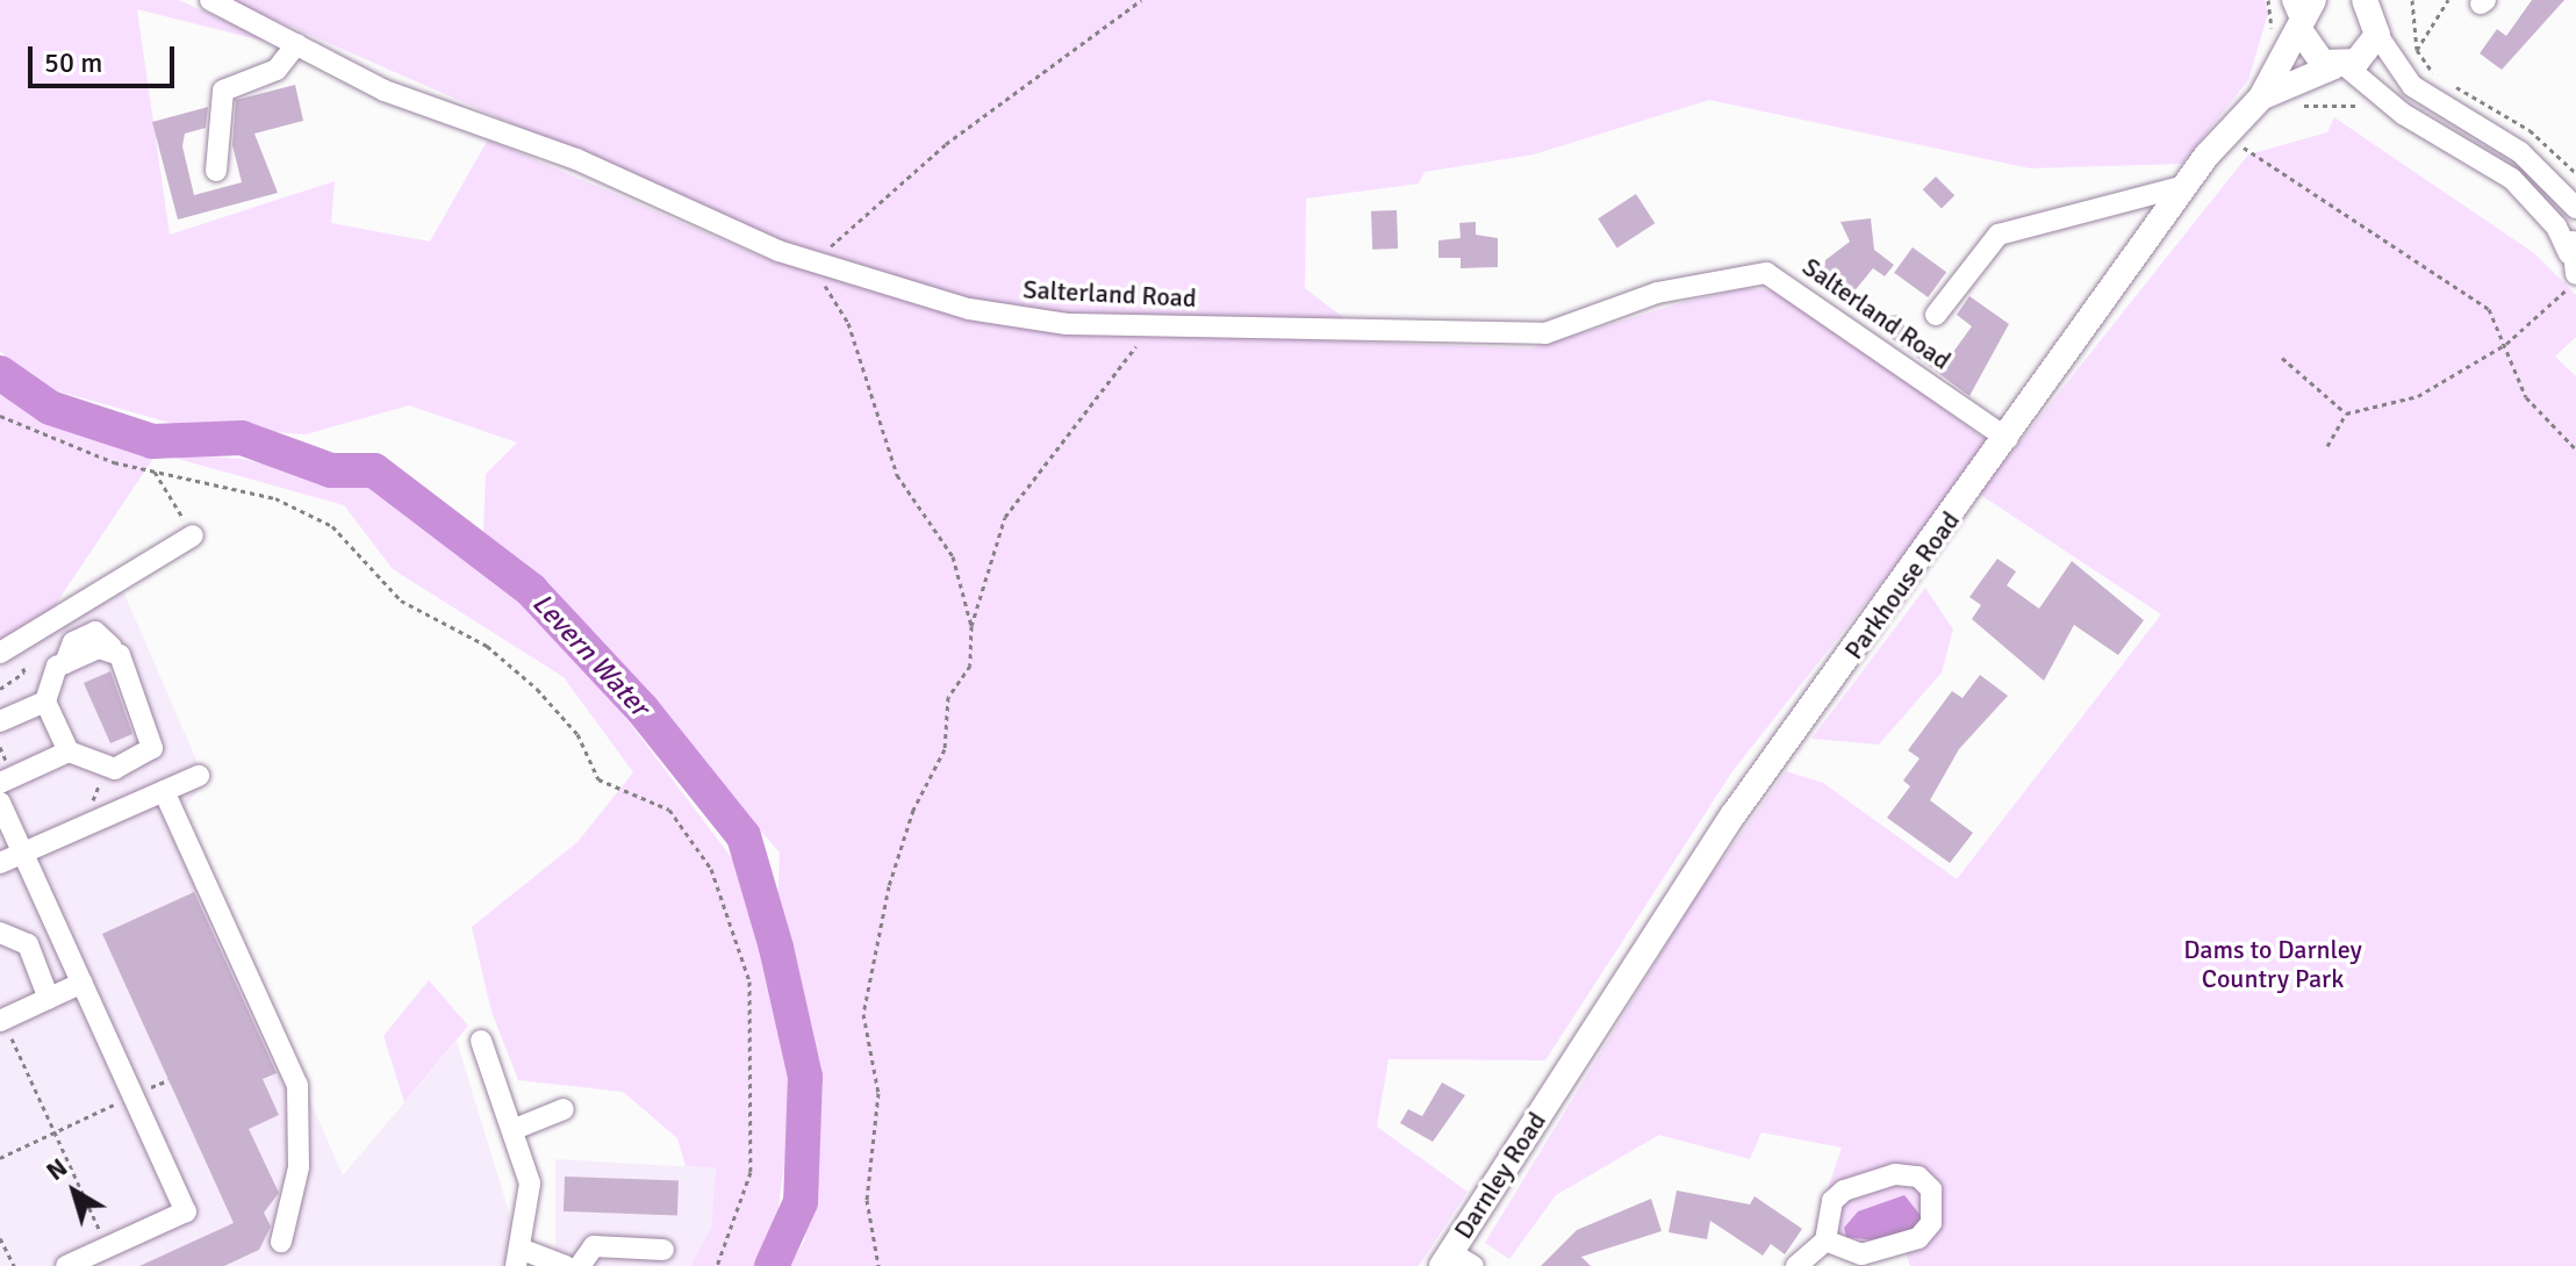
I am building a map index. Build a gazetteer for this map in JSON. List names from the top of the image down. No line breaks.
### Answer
{"streets":{"main road":["Parkhouse Road","Darnley Road"],"street":["Salterland Road"]},"crossings":[["Salterland Road","Parkhouse Road"],["Parkhouse Road","Darnley Road"]],"water":["Levern Water"],"parks":["Dams to Darnley Country Park"],"scale_bar":"50 m","north":"top left"}
